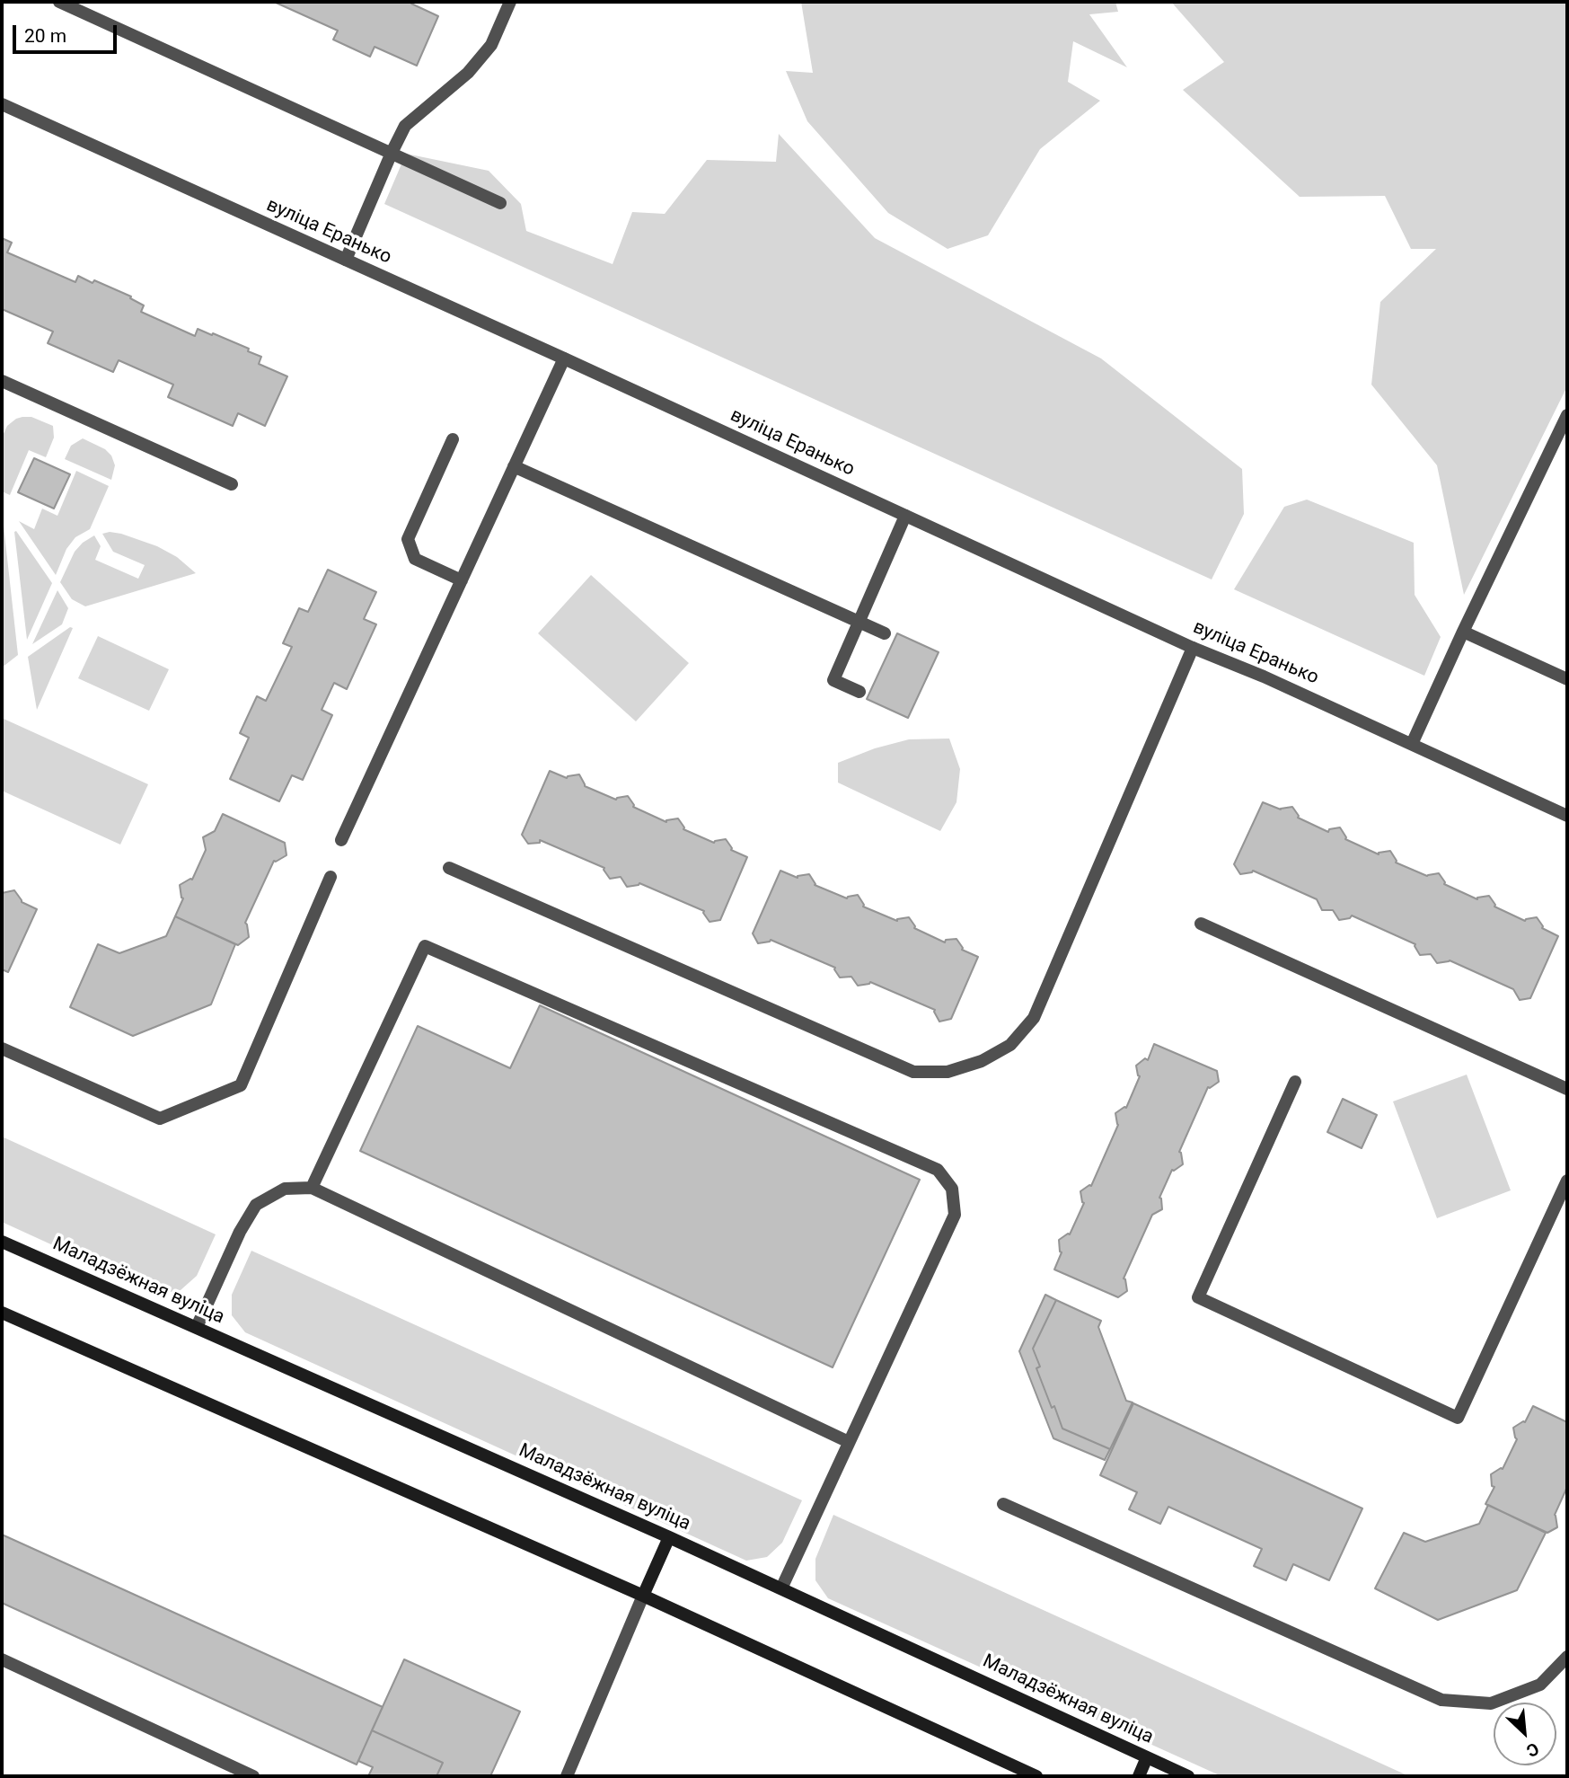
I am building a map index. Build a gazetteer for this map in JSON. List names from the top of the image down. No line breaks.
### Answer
{"streets":{"main road":["Маладзёжная вуліца"],"street":["вуліца Еранько"]},"scale_bar":"20 m","north":"bottom right"}
